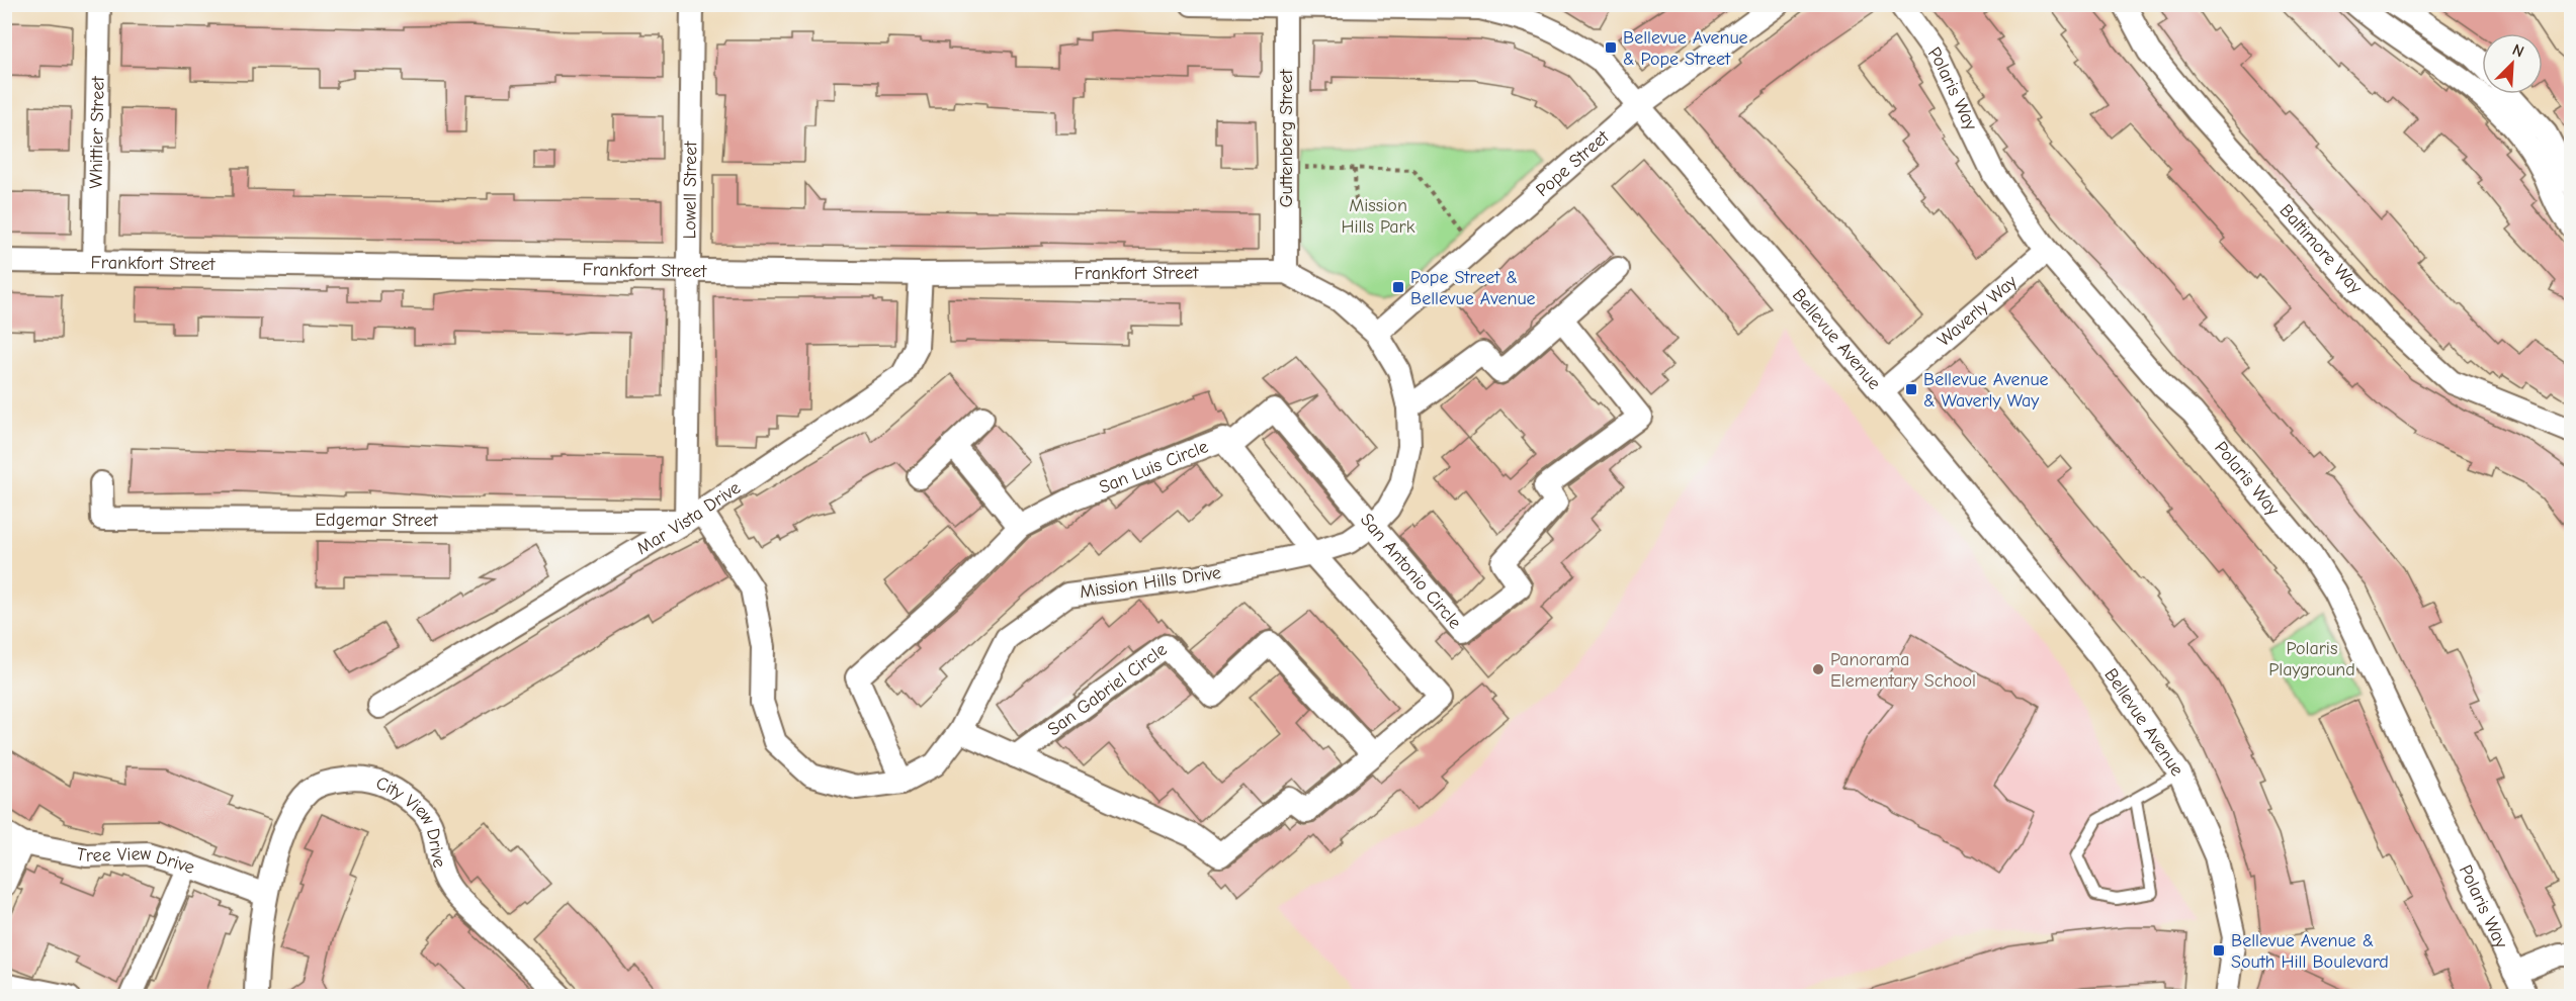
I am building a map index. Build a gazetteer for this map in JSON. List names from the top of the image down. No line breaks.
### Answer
{"streets":{"street":["Polaris Way","Whittier Street","Guttenberg Street","Pope Street","Lowell Street","Baltimore Way","Frankfort Street","Waverly Way","Bellevue Avenue","San Luis Circle","Mar Vista Drive","Edgemar Street","San Antonio Circle","Mission Hills Drive","San Gabriel Circle","City View Drive","Tree View Drive"]},"crossings":[["Polaris Way","Waverly Way"],["Whittier Street","Frankfort Street"],["Guttenberg Street","Frankfort Street"],["Guttenberg Street","Bellevue Avenue"],["Guttenberg Street","Mission Hills Drive"],["Pope Street","Bellevue Avenue"],["Pope Street","Mission Hills Drive"],["Lowell Street","Frankfort Street"],["Lowell Street","Mar Vista Drive"],["Lowell Street","Edgemar Street"],["Lowell Street","Mission Hills Drive"],["Frankfort Street","Mar Vista Drive"],["Frankfort Street","Mission Hills Drive"],["Waverly Way","Bellevue Avenue"],["San Luis Circle","San Antonio Circle"],["San Luis Circle","Mission Hills Drive"],["Mar Vista Drive","Edgemar Street"],["Mar Vista Drive","Mission Hills Drive"],["Edgemar Street","Mission Hills Drive"],["San Antonio Circle","Mission Hills Drive"],["City View Drive","Tree View Drive"]],"parks":["Mission Hills Park","Polaris Playground"],"places":{"transit":["Bellevue Avenue & Pope Street","Pope Street & Bellevue Avenue","Bellevue Avenue & Waverly Way","Bellevue Avenue & South Hill Boulevard"],"other":["Panorama Elementary School"]},"north":"top right"}
